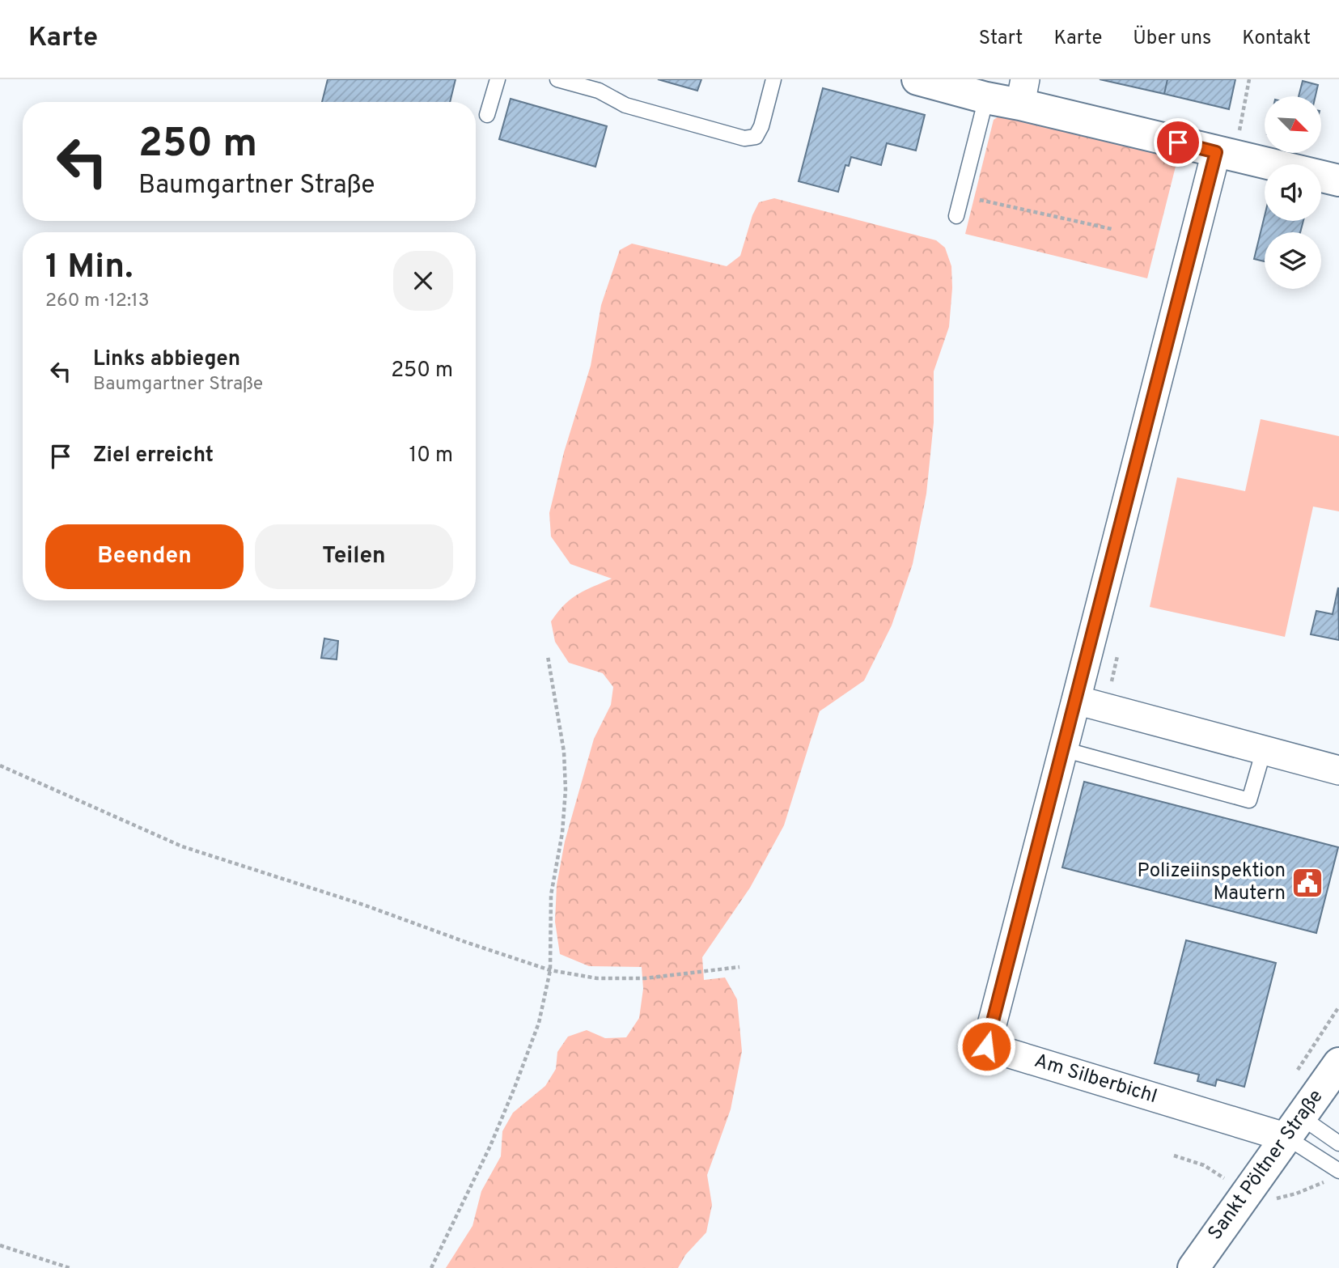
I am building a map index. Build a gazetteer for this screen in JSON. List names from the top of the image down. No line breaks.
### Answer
{"streets":{"street":["Am Silberbichl","Sankt Pöltner Straße"]},"crossings":[["Am Silberbichl","Sankt Pöltner Straße"]],"places":{"public building":["Polizeiinspektion Mautern"]},"north":"bottom right","page":{"header":"Karte","nav":["Start","Karte","Über uns","Kontakt"],"turn":["250 m","Baumgartner Straße"],"heading":["1 Min.","260 m · 12:13"],"list":[{"name":"Links abbiegen","note":"Baumgartner Straße","value":"250 m"},{"name":"Ziel erreicht","value":"10 m"}],"buttons":["Beenden","Teilen"]}}
